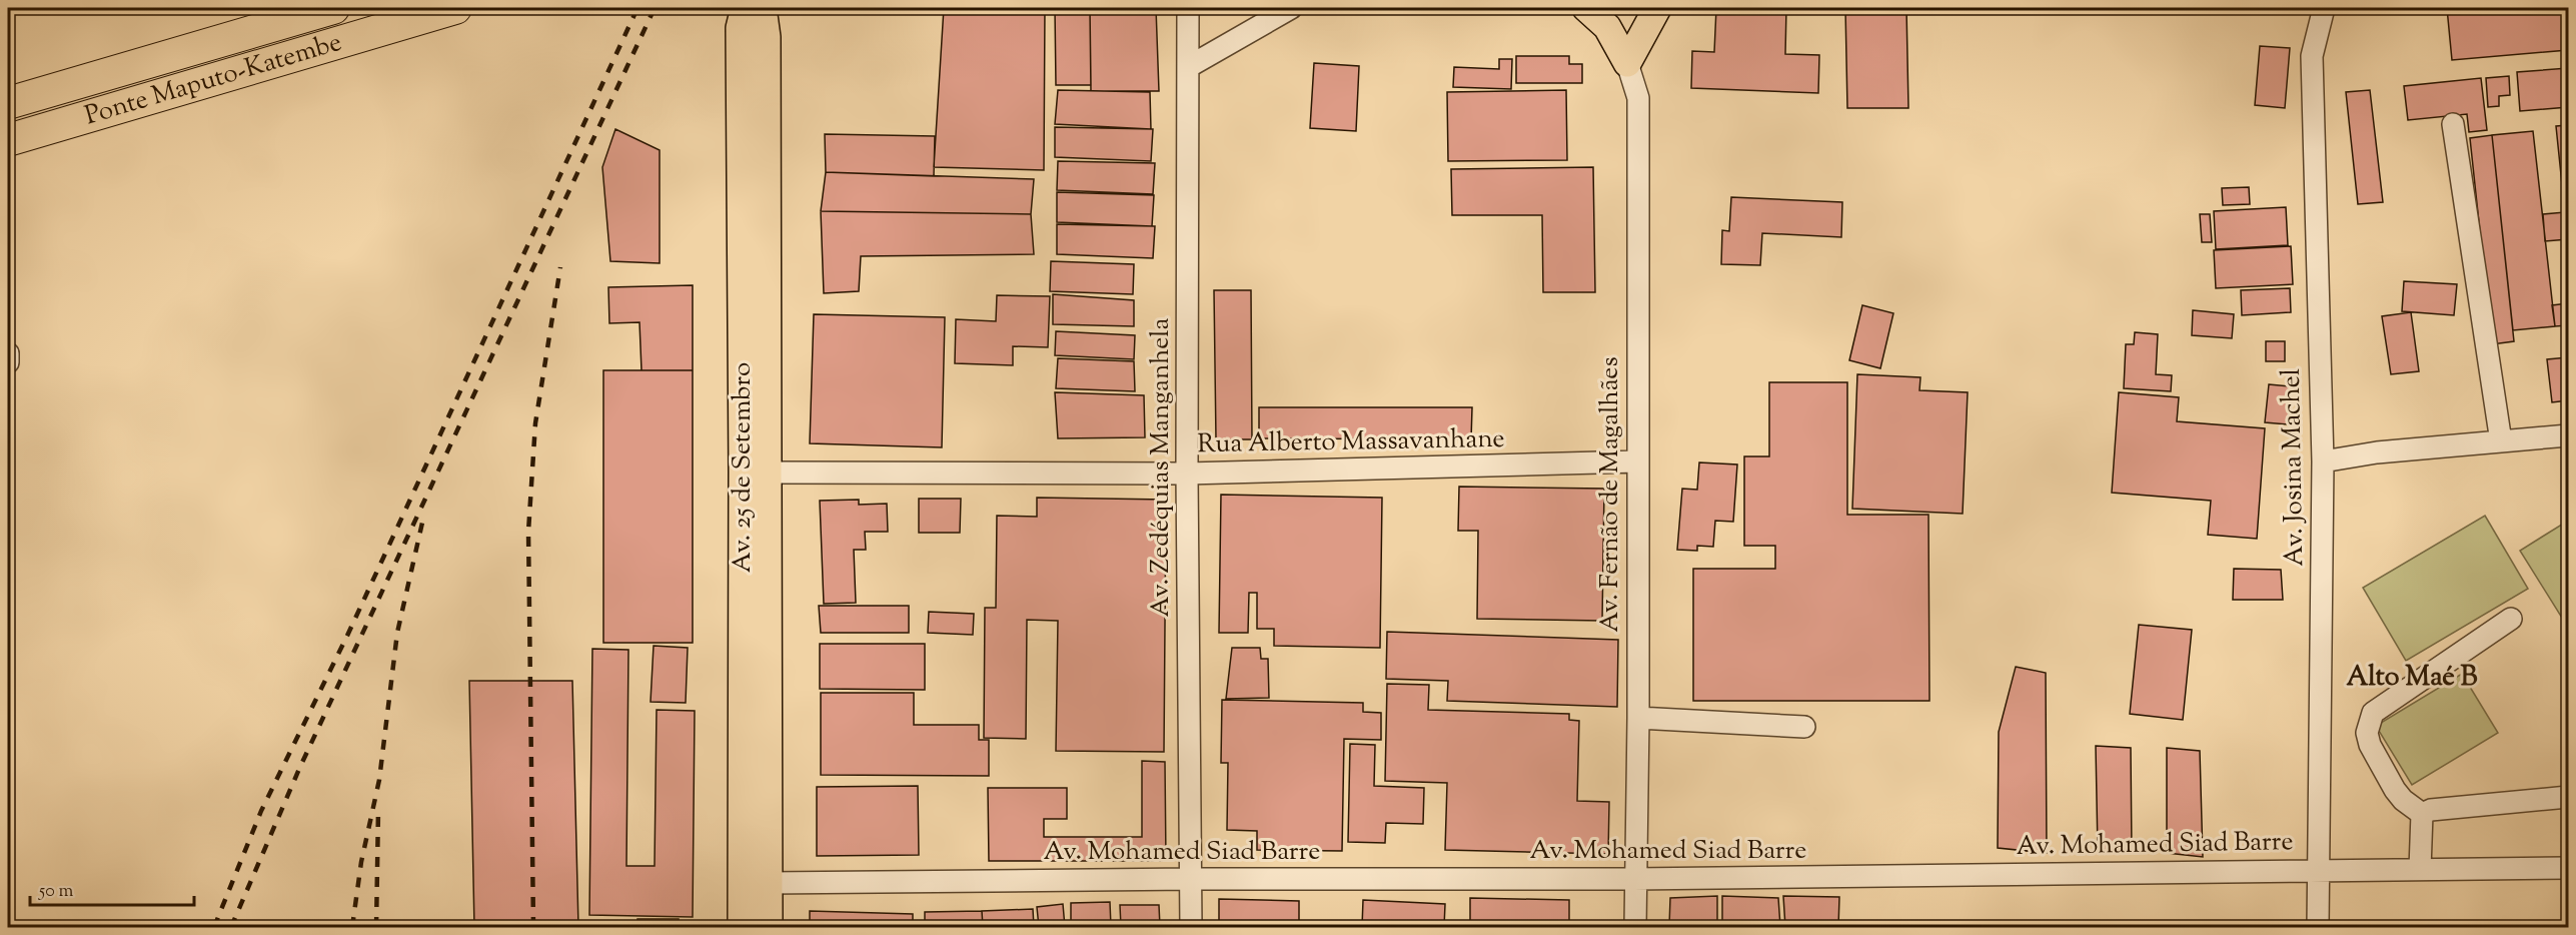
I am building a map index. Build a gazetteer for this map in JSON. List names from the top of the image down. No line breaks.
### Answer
{"streets":{"highway":["Ponte Maputo-Katembe"],"main road":["Av. 25 de Setembro"],"street":["Rua Alberto Massavanhane","Av. Zedéquias Manganhela","Av. Josina Machel","Av. Fernão de Magalhães","Av. Mohamed Siad Barre"]},"crossings":[["Rua Alberto Massavanhane","Av. 25 de Setembro"],["Rua Alberto Massavanhane","Av. Zedéquias Manganhela"],["Rua Alberto Massavanhane","Av. Fernão de Magalhães"],["Av. 25 de Setembro","Av. Mohamed Siad Barre"],["Av. Zedéquias Manganhela","Av. Mohamed Siad Barre"],["Av. Josina Machel","Av. Mohamed Siad Barre"],["Av. Fernão de Magalhães","Av. Mohamed Siad Barre"]],"districts":["Alto Maé B"],"scale_bar":"50 m"}
